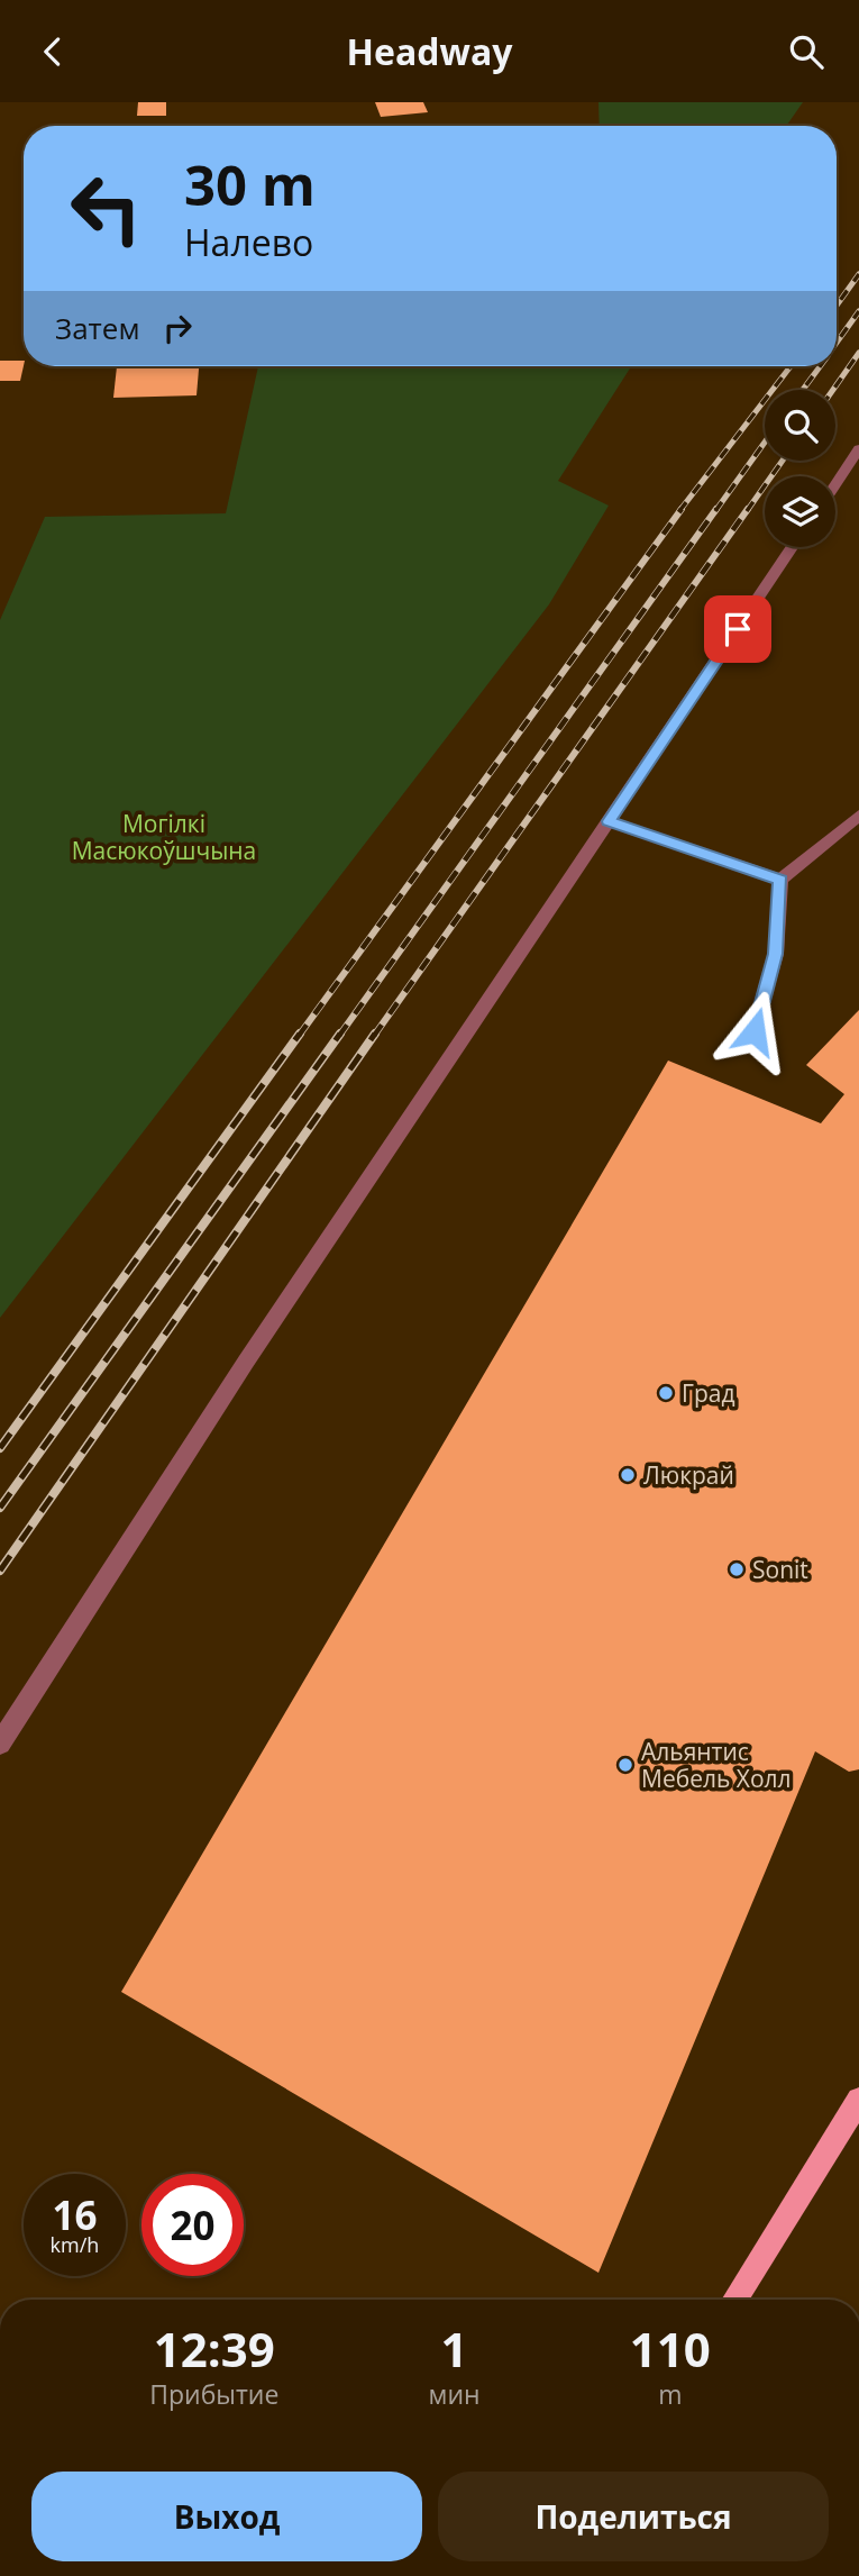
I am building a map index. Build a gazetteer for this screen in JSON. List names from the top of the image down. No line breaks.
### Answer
{"parks":["Могілкі Масюкоўшчына"],"places":["Град","Люкрай","Sonit","Альянтис Мебель Холл"],"page":{"header":"Headway","turn":["30 m","Налево"],"then":"Затем","speed":"16 km/h","limit":"20","eta":["12:39","Прибытие","1","мин","110","m"],"buttons":["Выход","Поделиться"]}}
